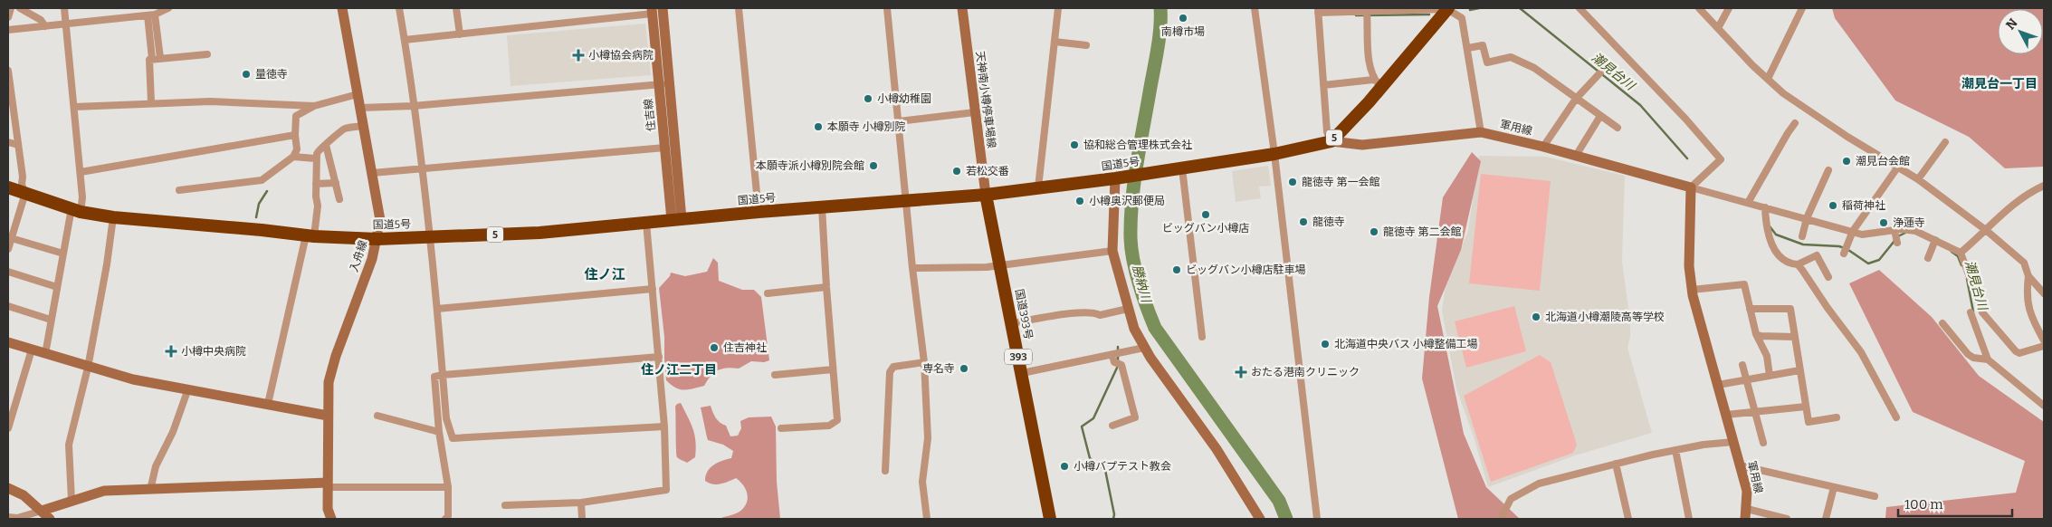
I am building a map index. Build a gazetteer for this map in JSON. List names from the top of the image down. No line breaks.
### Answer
{"streets":{"highway":["5","国道5号","国道393号","393"],"street":["天神南小樽停車場線","住吉線","軍用線","入舟線"]},"crossings":[["天神南小樽停車場線","国道5号"],["天神南小樽停車場線","国道393号"],["住吉線","国道5号"],["軍用線","5"],["軍用線","国道5号"],["5","国道5号"],["国道5号","入舟線"],["国道5号","国道393号"]],"districts":["潮見台一丁目","住ノ江","住ノ江二丁目"],"water":["潮見台川","勝納川"],"places":{"other":["南樽市場","量徳寺","小樽幼稚園","本願寺 小樽別院","協和総合管理株式会社","潮見台会館","本願寺派小樽別院会館","若松交番","龍徳寺 第一会館","小樽奥沢郵便局","稲荷神社","ビッグバン小樽店","龍徳寺","浄蓮寺","龍徳寺 第二会館","ビッグバン小樽店駐車場","北海道小樽潮陵高等学校","北海道中央バス 小樽整備工場","住吉神社","専名寺","小樽バプテスト教会"],"health":["小樽協会病院","小樽中央病院","おたる港南クリニック"]},"scale_bar":"100 m","north":"top left"}
